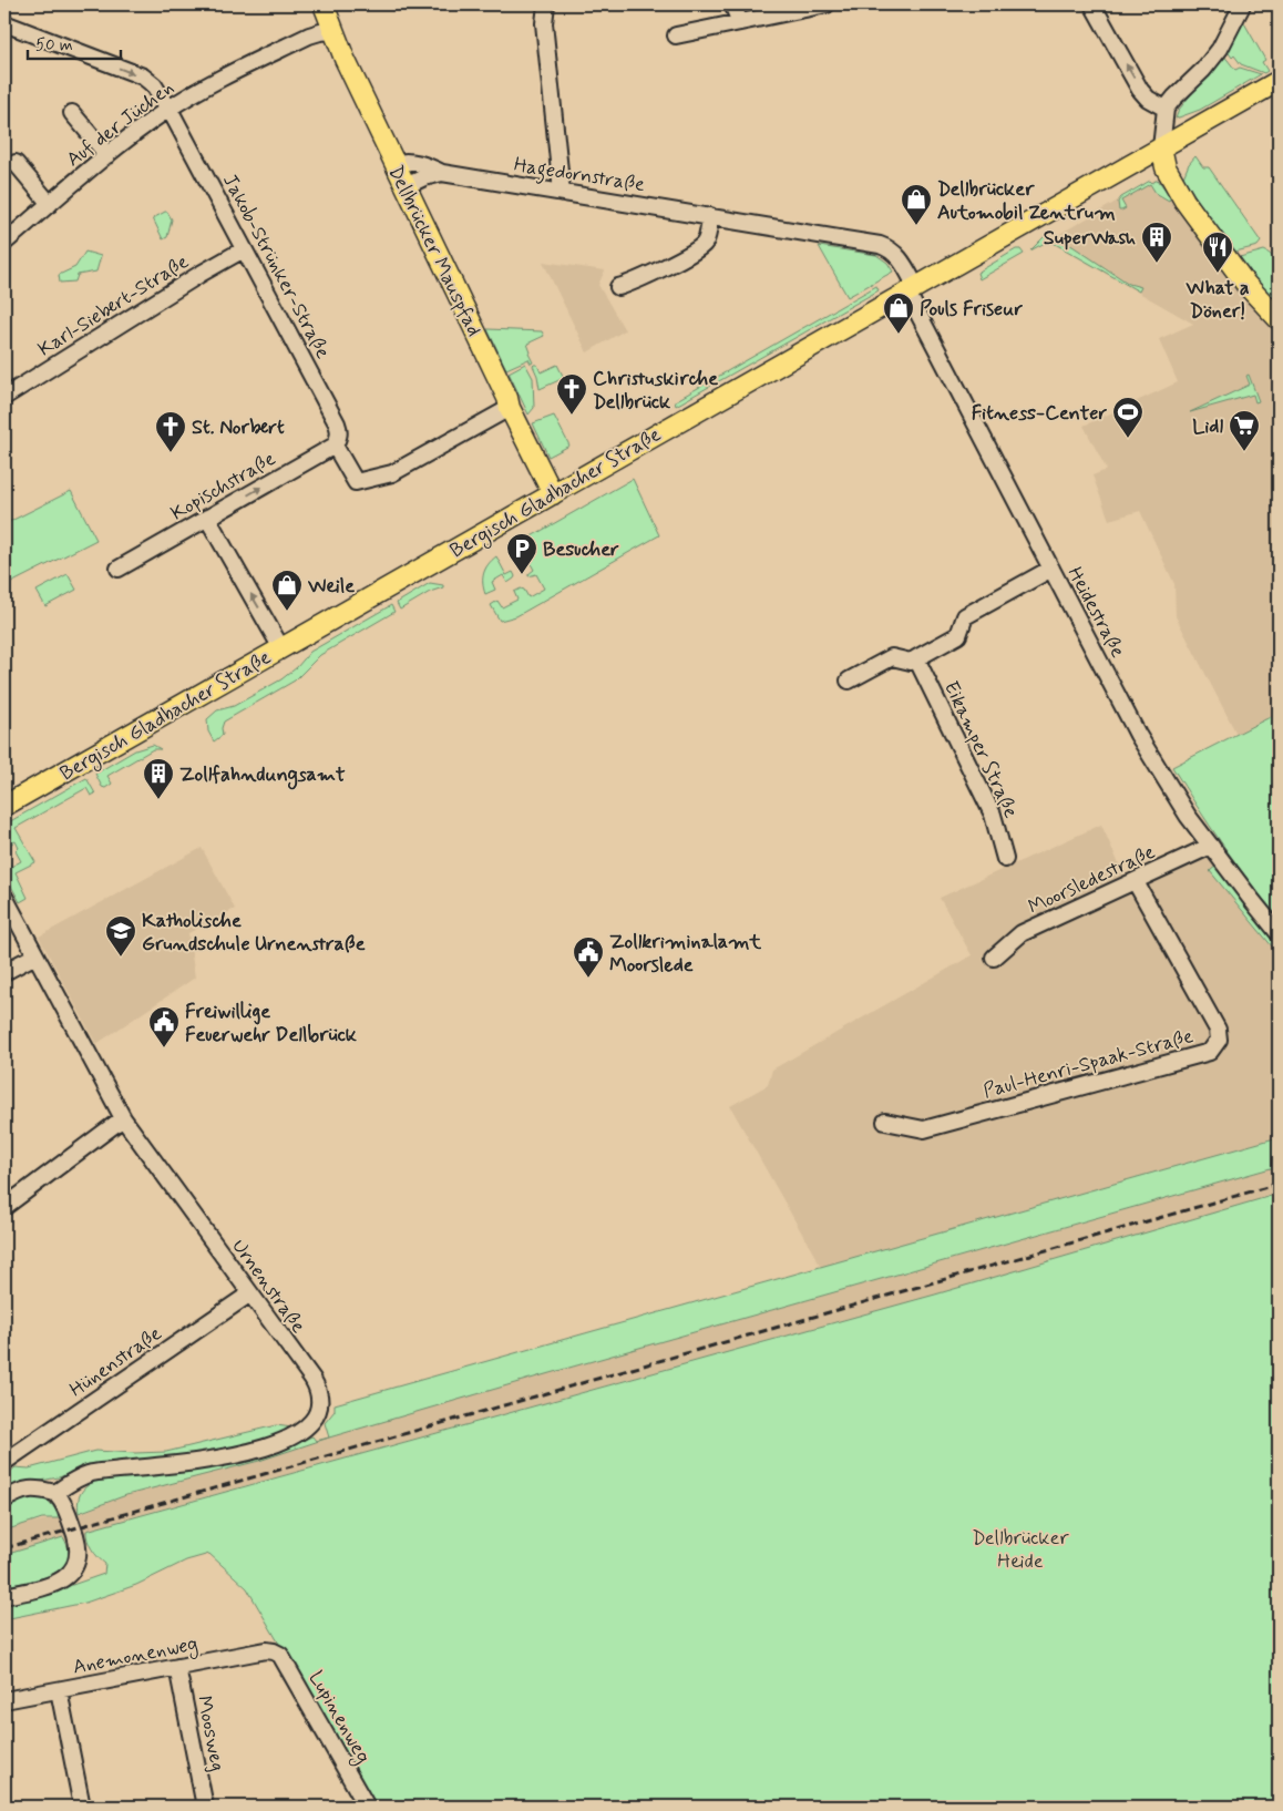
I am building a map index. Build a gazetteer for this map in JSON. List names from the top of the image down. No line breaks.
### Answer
{"streets":{"main road":["Dellbrücker Mauspfad","Bergisch Gladbacher Straße"],"street":["Auf der Jüchen","Hagedornstraße","Jakob-Strünker-Straße","Karl-Siebert-Straße","Kopischstraße","Heidestraße","Eikamper Straße","Moorsledestraße","Paul-Henri-Spaak-Straße","Urnenstraße","Hünenstraße","Anemonenweg","Lupinenweg","Moosweg"]},"crossings":[["Auf der Jüchen","Dellbrücker Mauspfad"],["Auf der Jüchen","Jakob-Strünker-Straße"],["Hagedornstraße","Dellbrücker Mauspfad"],["Hagedornstraße","Bergisch Gladbacher Straße"],["Hagedornstraße","Heidestraße"],["Dellbrücker Mauspfad","Bergisch Gladbacher Straße"],["Jakob-Strünker-Straße","Karl-Siebert-Straße"],["Jakob-Strünker-Straße","Kopischstraße"],["Bergisch Gladbacher Straße","Heidestraße"],["Heidestraße","Moorsledestraße"],["Moorsledestraße","Paul-Henri-Spaak-Straße"],["Urnenstraße","Hünenstraße"],["Anemonenweg","Lupinenweg"],["Anemonenweg","Moosweg"]],"one_way":["Kopischstraße"],"parks":["Dellbrücker Heide"],"places":{"shop":["Dellbrücker Automobil Zentrum","Pouls Friseur","Weile"],"building":["SuperWash","Zollfahndungsamt"],"restaurant":["What a Döner!"],"church":["Christuskirche Dellbrück","St. Norbert"],"sports":["Fitness-Center"],"supermarket":["Lidl"],"parking":["Besucher"],"school or university":["Katholische Grundschule Urnenstraße"],"public building":["Zollkriminalamt Moorslede","Freiwillige Feuerwehr Dellbrück"]},"scale_bar":"50 m"}
